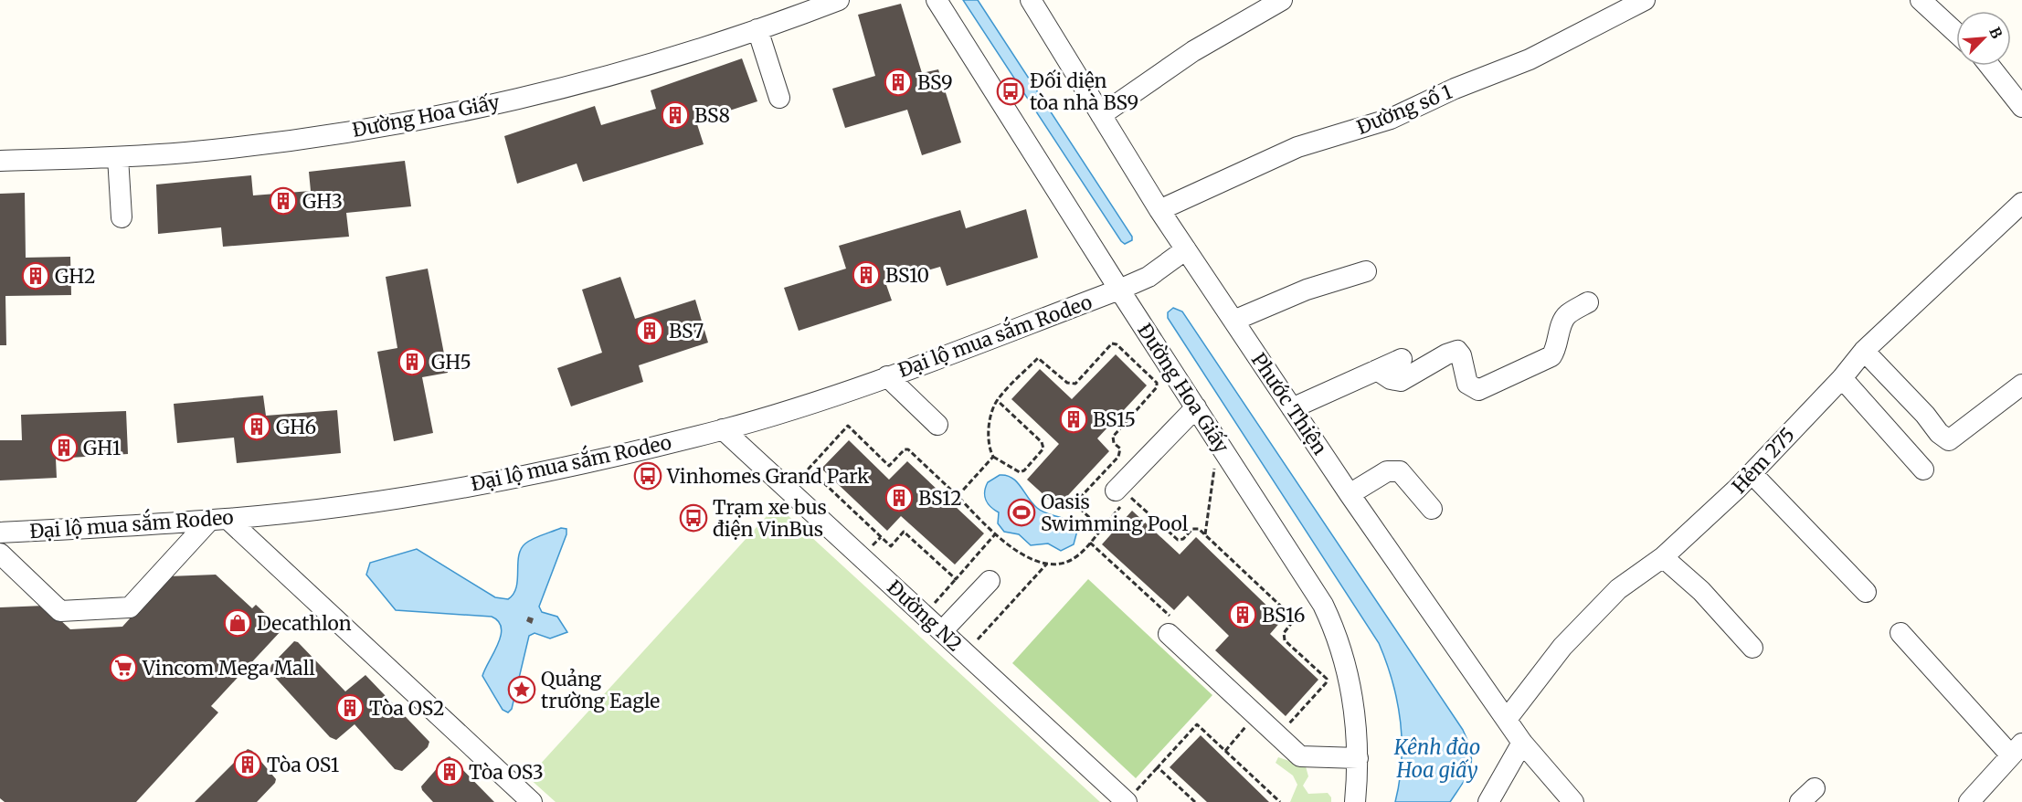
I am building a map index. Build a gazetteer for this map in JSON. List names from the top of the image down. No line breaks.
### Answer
{"streets":{"street":["Đường số 1","Đường Hoa Giấy","Đại lộ mua sắm Rodeo","Phước Thiện","Hẻm 275","Đường N2"]},"crossings":[["Đường số 1","Phước Thiện"],["Đường Hoa Giấy","Đại lộ mua sắm Rodeo"],["Đại lộ mua sắm Rodeo","Phước Thiện"],["Đại lộ mua sắm Rodeo","Đường N2"],["Phước Thiện","Hẻm 275"]],"water":["Kênh đào Hoa giấy"],"places":{"building":["BS9","BS8","GH3","BS10","GH2","BS7","GH5","BS15","GH6","GH1","BS12","BS16","Tòa OS2","Tòa OS1","Tòa OS3"],"bus stop":["Đối diện tòa nhà BS9","Vinhomes Grand Park","Trạm xe bus điện VinBus"],"sports":["Oasis Swimming Pool"],"shop":["Decathlon"],"supermarket":["Vincom Mega Mall"],"place":["Quảng trường Eagle"]},"north":"top right"}
